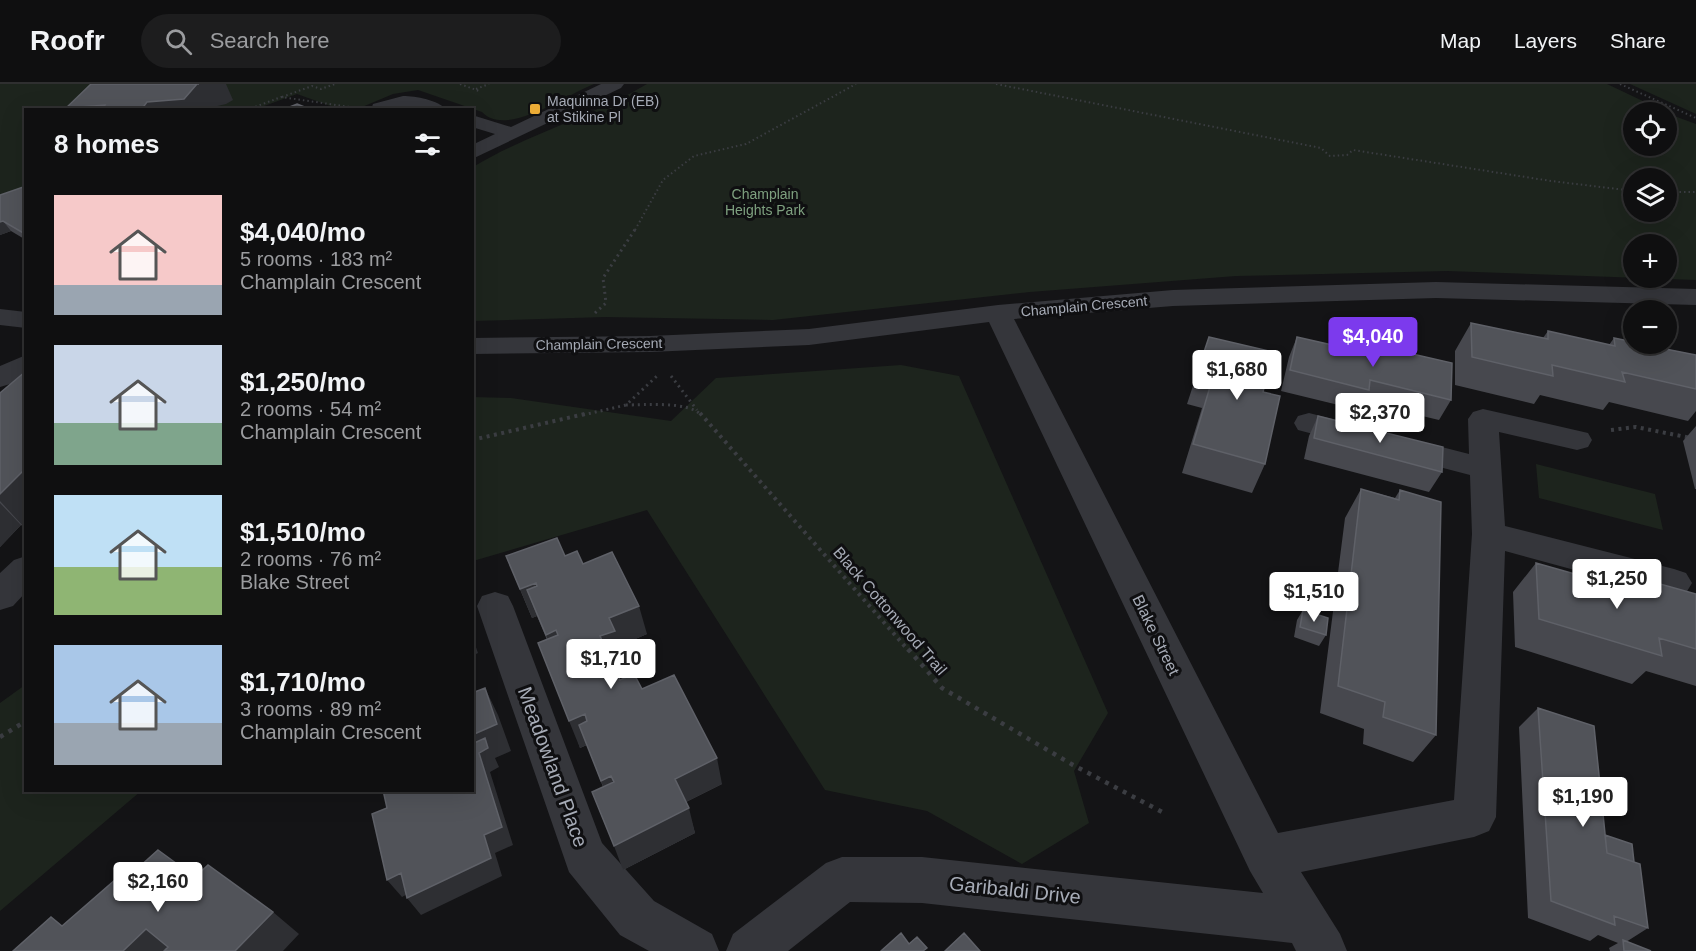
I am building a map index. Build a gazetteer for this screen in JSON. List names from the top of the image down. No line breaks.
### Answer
{"streets":{"street":["Champlain Crescent","Blake Street","Meadowland Place","Garibaldi Drive"],"path":["Black Cottonwood Trail"]},"crossings":[["Champlain Crescent","Blake Street"],["Blake Street","Garibaldi Drive"]],"parks":["Champlain Heights Park"],"places":{"transit":["Maquinna Dr (EB) at Stikine Pl"]},"page":{"header":"Roofr","search":"Search here","nav":["Map","Layers","Share"],"map_buttons":["+","−"],"heading":"8 homes","list":[{"name":"$4,040/mo","note":"5 rooms · 183 m² · Champlain Crescent"},{"name":"$1,250/mo","note":"2 rooms · 54 m² · Champlain Crescent"},{"name":"$1,510/mo","note":"2 rooms · 76 m² · Blake Street"},{"name":"$1,710/mo","note":"3 rooms · 89 m² · Champlain Crescent"}],"price":["$4,040","$1,680","$2,370","$1,250","$1,510","$1,710","$1,190","$2,160"]}}
